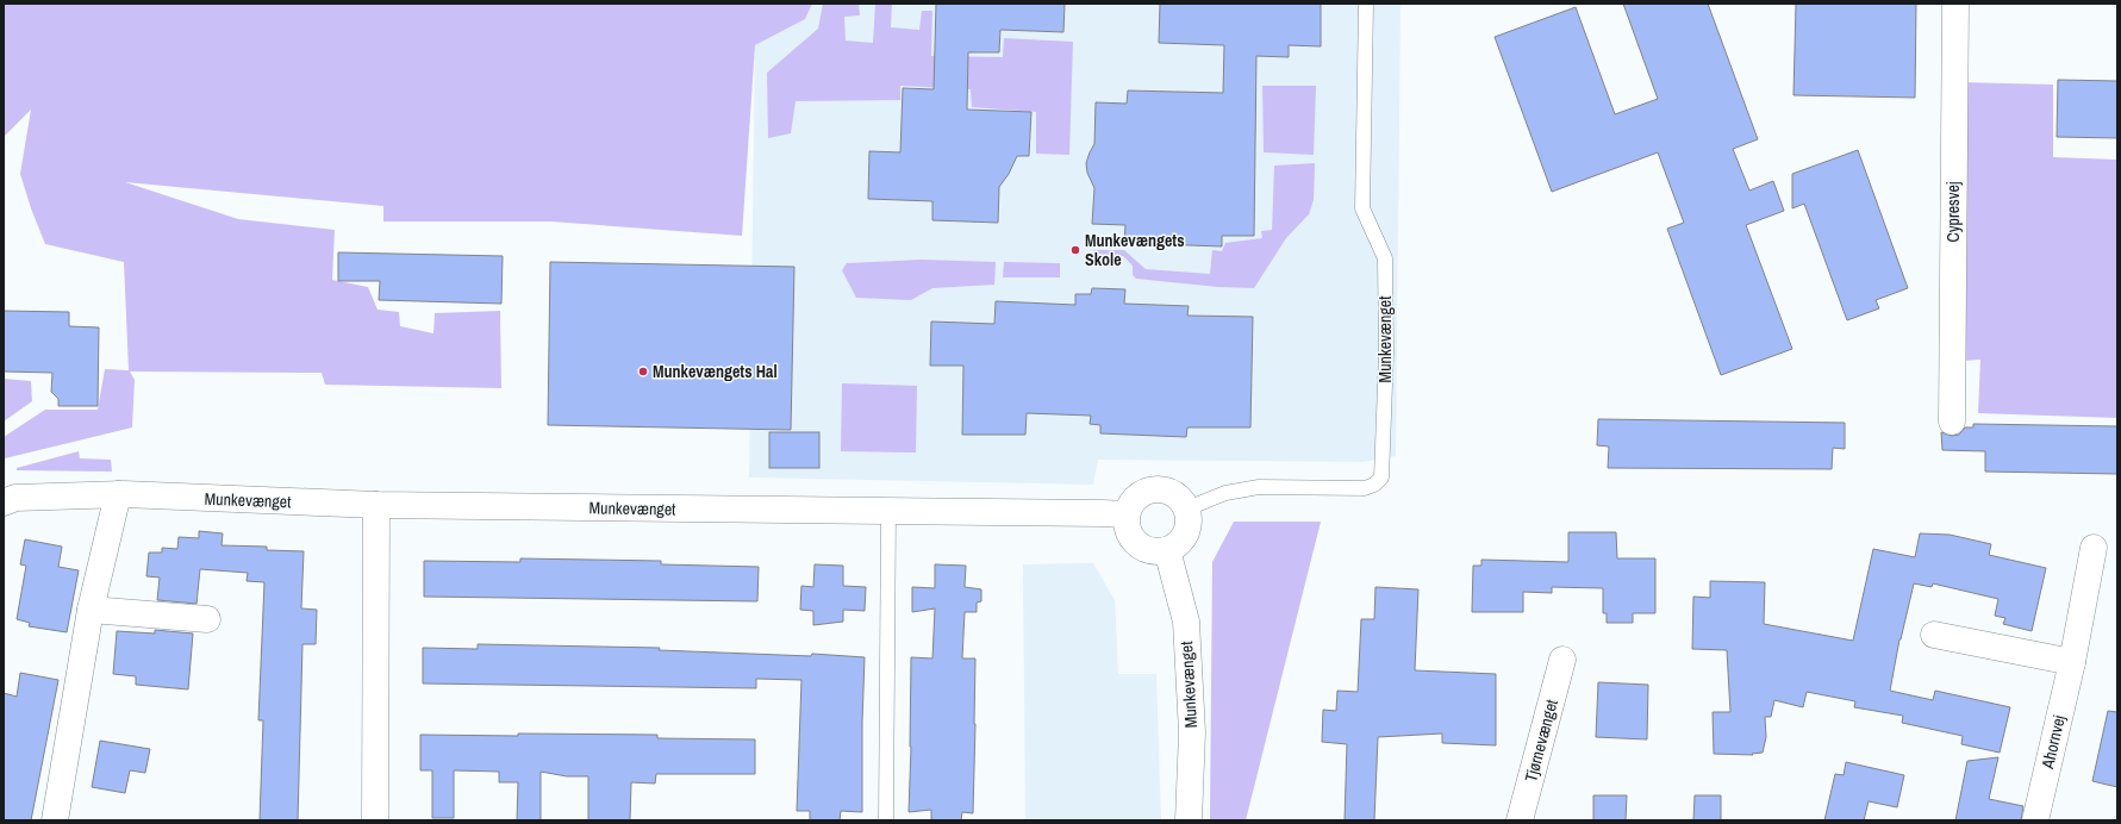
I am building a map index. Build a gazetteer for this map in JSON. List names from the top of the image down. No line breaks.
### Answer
{"streets":{"street":["Cypresvej","Munkevænget","Tjørnevænget","Ahornvej"]},"places":["Munkevængets Skole","Munkevængets Hal"]}
